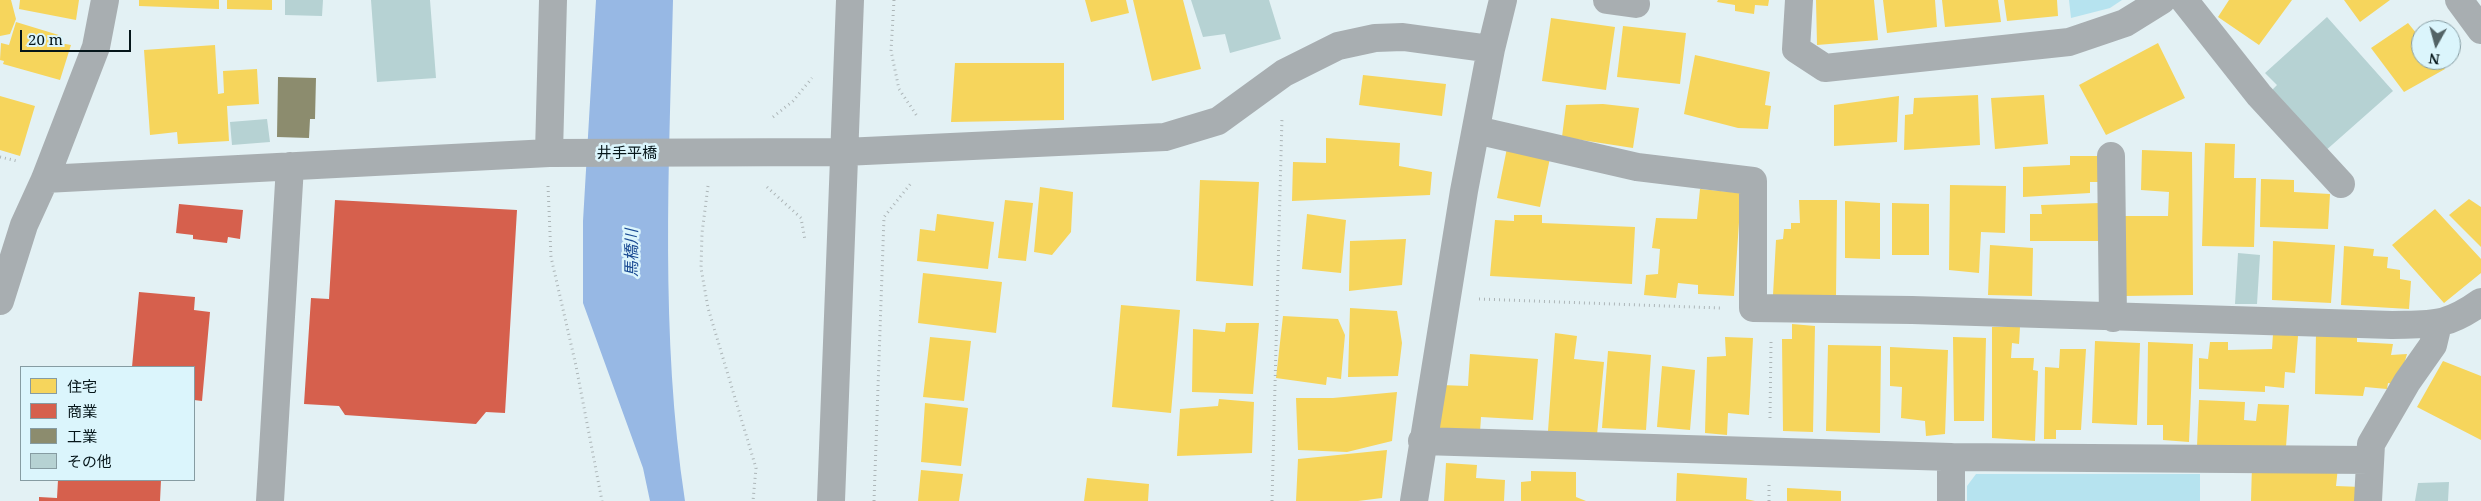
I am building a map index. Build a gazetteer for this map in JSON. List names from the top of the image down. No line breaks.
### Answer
{"streets":{"street":["井手平橋"]},"water":["馬橋川"],"legend":["住宅","商業","工業","その他"],"scale_bar":"20 m","north":"bottom"}
